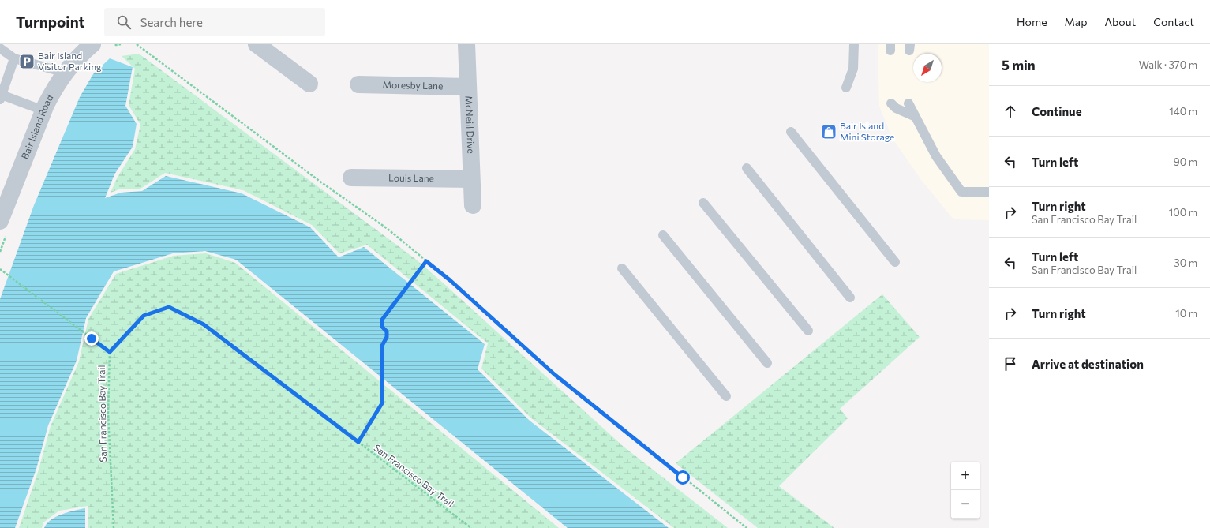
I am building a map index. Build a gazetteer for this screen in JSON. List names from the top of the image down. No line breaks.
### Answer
{"streets":{"street":["Moresby Lane","McNeill Drive","Bair Island Road","Louis Lane"],"path":["San Francisco Bay Trail"]},"crossings":[["Moresby Lane","McNeill Drive"],["McNeill Drive","Louis Lane"]],"places":{"parking":["Bair Island Visitor Parking"],"shop":["Bair Island Mini Storage"]},"north":"bottom left","page":{"header":"Turnpoint","search":"Search here","nav":["Home","Map","About","Contact"],"heading":["5 min","Walk · 370 m"],"list":[["Continue","140 m"],["Turn left","90 m"],["Turn right","San Francisco Bay Trail","100 m"],["Turn left","San Francisco Bay Trail","30 m"],["Turn right","10 m"],"Arrive at destination"],"map_buttons":["+","−"]}}
